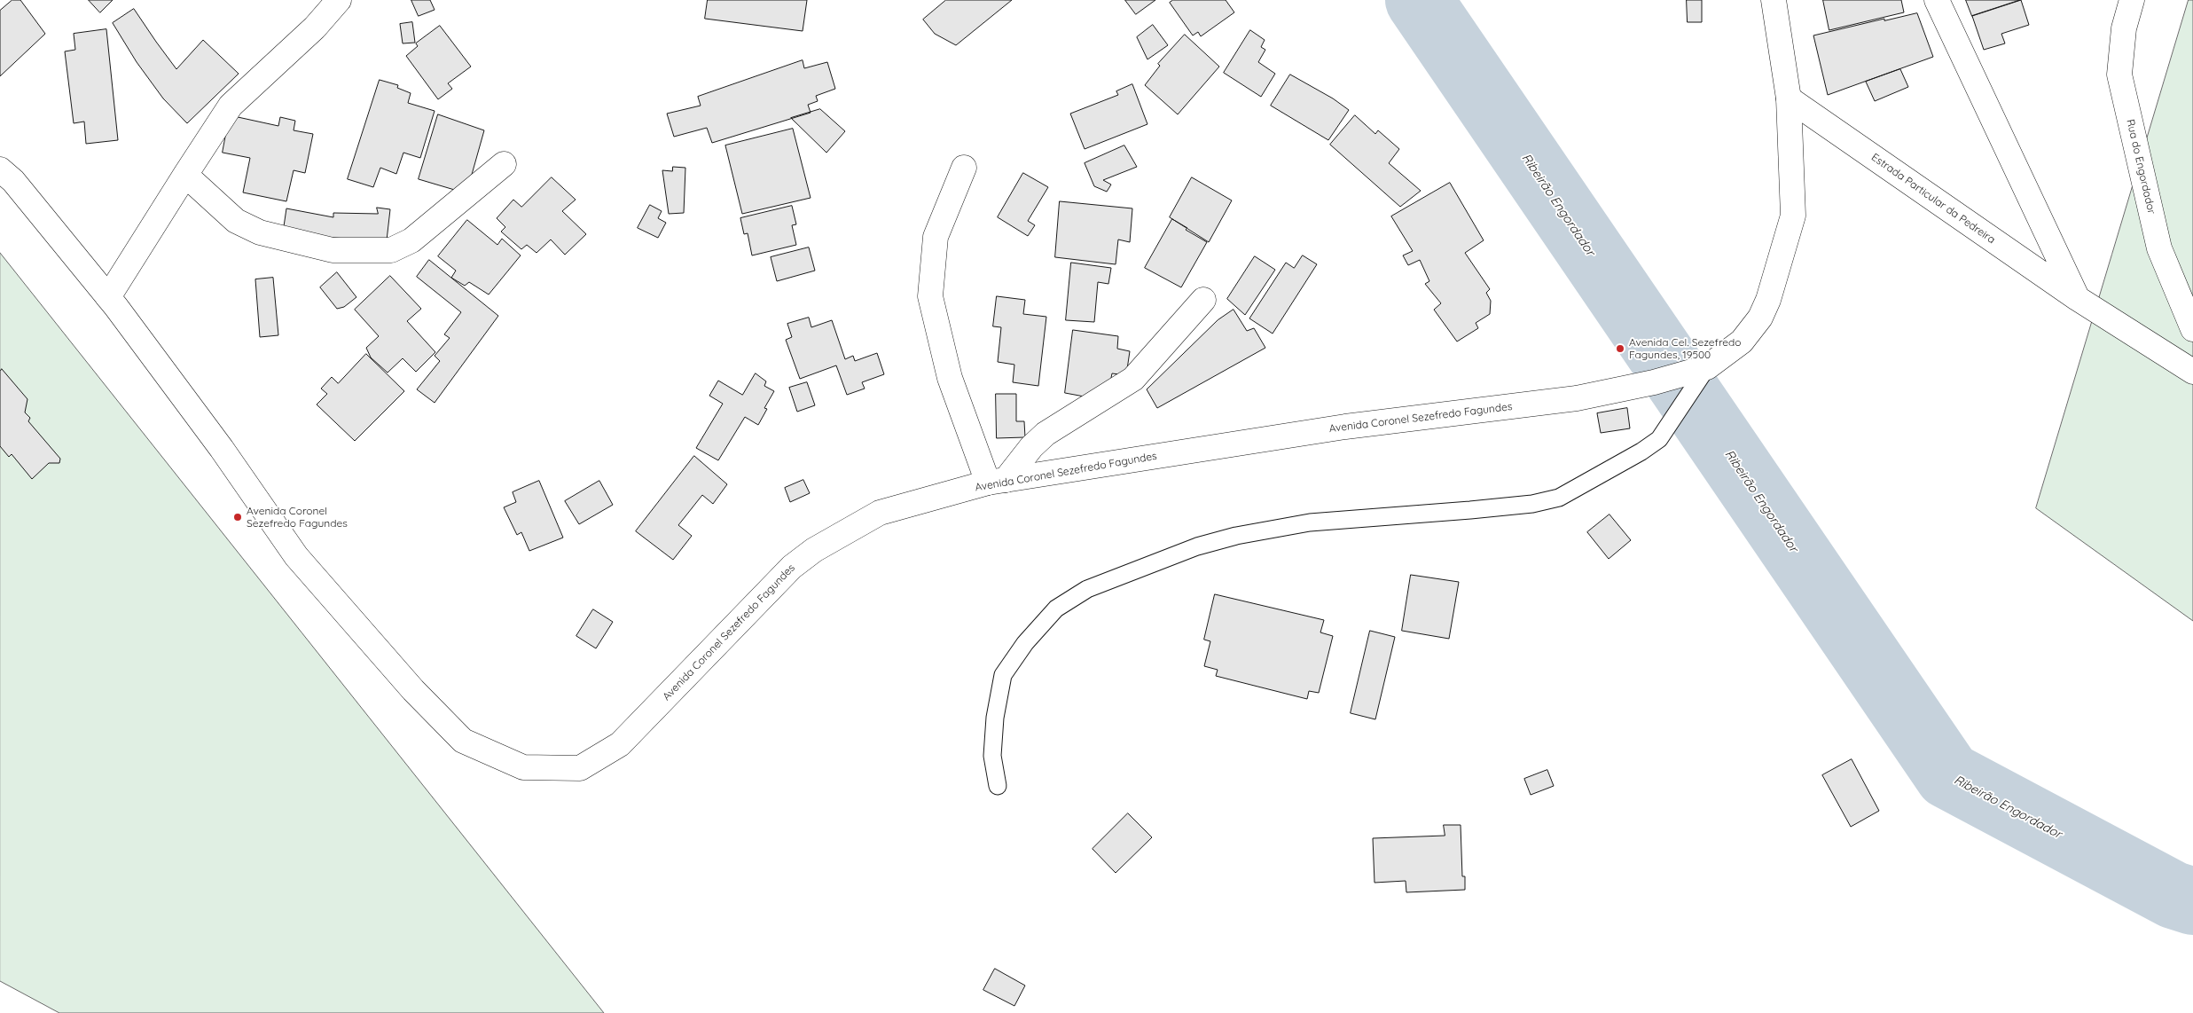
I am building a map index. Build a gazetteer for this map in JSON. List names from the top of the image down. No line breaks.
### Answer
{"streets":{"street":["Rua do Engordador","Estrada Particular da Pedreira","Avenida Coronel Sezefredo Fagundes"]},"crossings":[["Estrada Particular da Pedreira","Avenida Coronel Sezefredo Fagundes"]],"water":["Ribeirão Engordador"],"places":["Avenida Cel. Sezefredo Fagundes, 19500","Avenida Coronel Sezefredo Fagundes"]}
